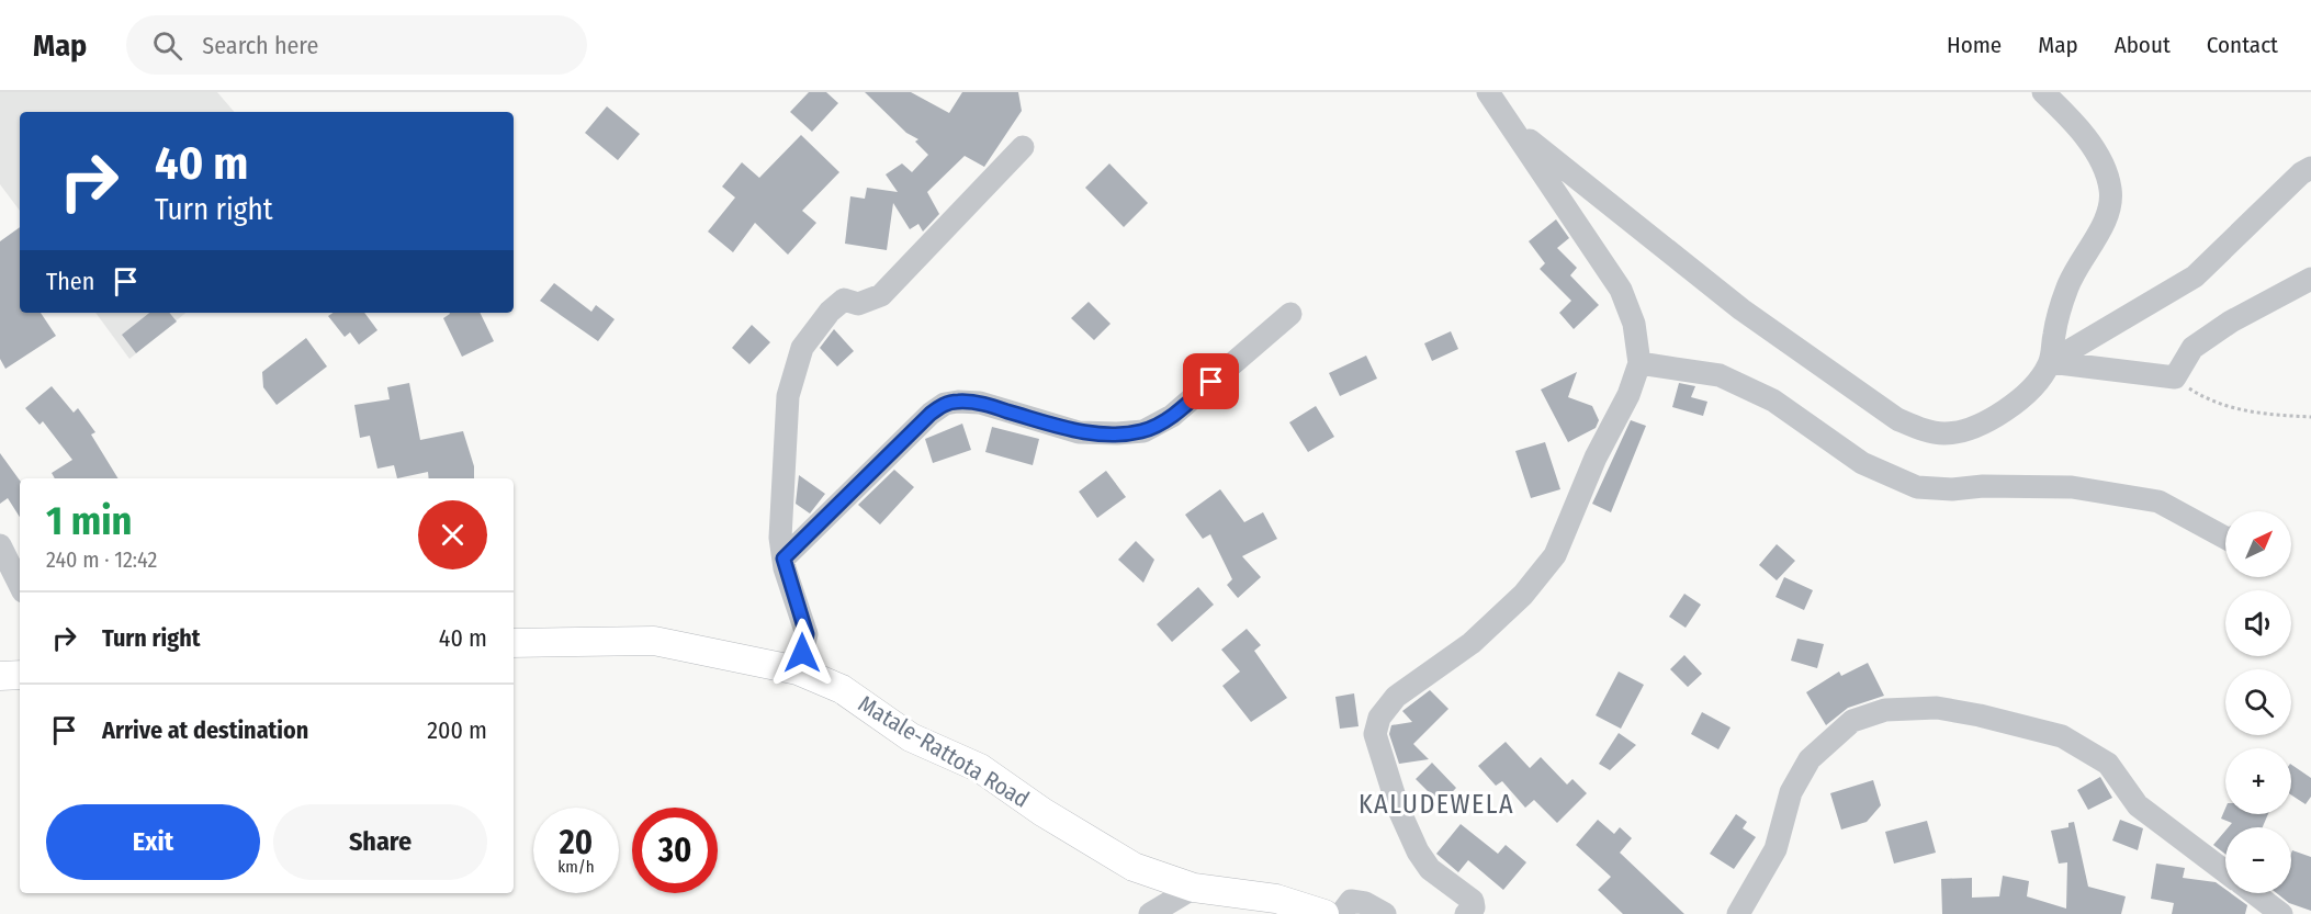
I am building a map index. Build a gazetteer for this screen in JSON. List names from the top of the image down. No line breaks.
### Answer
{"streets":{"main road":["Matale-Rattota Road"]},"districts":["KALUDEWELA"],"north":"top right","page":{"header":"Map","search":"Search here","nav":["Home","Map","About","Contact"],"turn":["40 m","Turn right"],"then":"Then","heading":["1 min","240 m · 12:42"],"map_buttons":["+","−"],"list":[{"name":"Turn right","value":"40 m"},{"name":"Arrive at destination","value":"200 m"}],"buttons":["Exit","Share"],"speed":"20 km/h","limit":"30"}}
